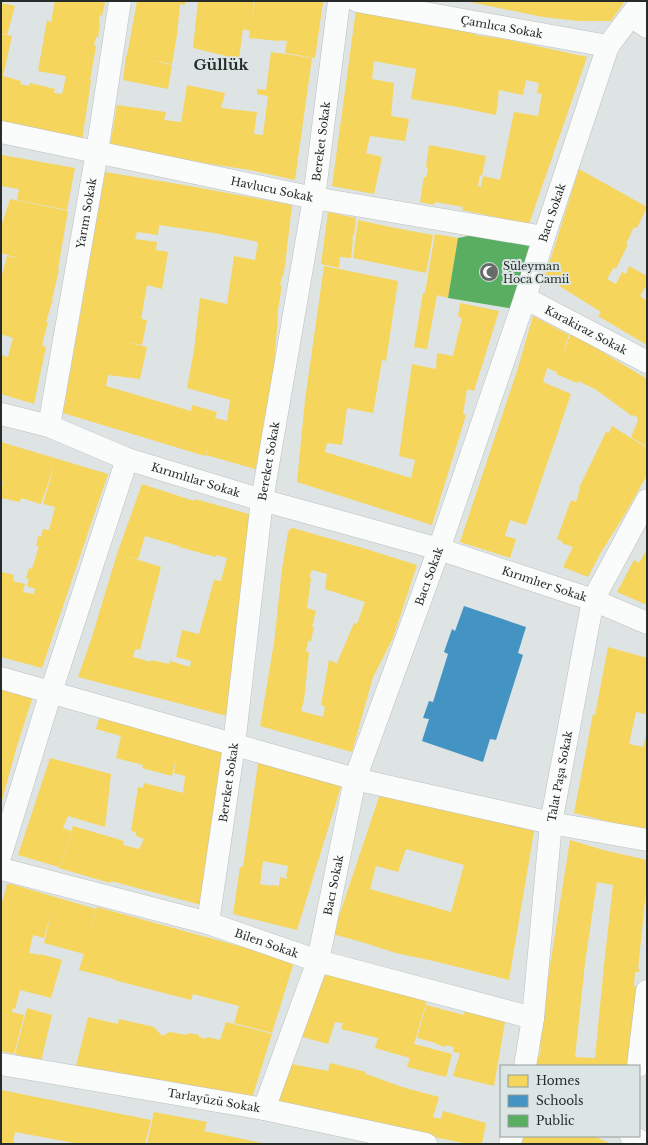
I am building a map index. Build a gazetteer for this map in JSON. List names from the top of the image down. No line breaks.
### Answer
{"streets":{"street":["Çamlıca Sokak","Bereket Sokak","Havlucu Sokak","Bacı Sokak","Yarım Sokak","Karakiraz Sokak","Kırımlılar Sokak","Kırımlıer Sokak","Talat Paşa Sokak","Bilen Sokak","Tarlayüzü Sokak"]},"crossings":[["Çamlıca Sokak","Bacı Sokak"],["Bereket Sokak","Havlucu Sokak"],["Bereket Sokak","Kırımlılar Sokak"],["Bereket Sokak","Bilen Sokak"],["Havlucu Sokak","Bacı Sokak"],["Havlucu Sokak","Yarım Sokak"],["Bacı Sokak","Karakiraz Sokak"],["Bacı Sokak","Kırımlılar Sokak"],["Bacı Sokak","Kırımlıer Sokak"],["Bacı Sokak","Bilen Sokak"],["Bacı Sokak","Tarlayüzü Sokak"],["Yarım Sokak","Kırımlılar Sokak"],["Kırımlılar Sokak","Kırımlıer Sokak"],["Kırımlıer Sokak","Talat Paşa Sokak"],["Talat Paşa Sokak","Bilen Sokak"]],"districts":["Güllük"],"places":{"mosque":["Süleyman Hoca Camii"]},"legend":["Homes","Schools","Public"]}
